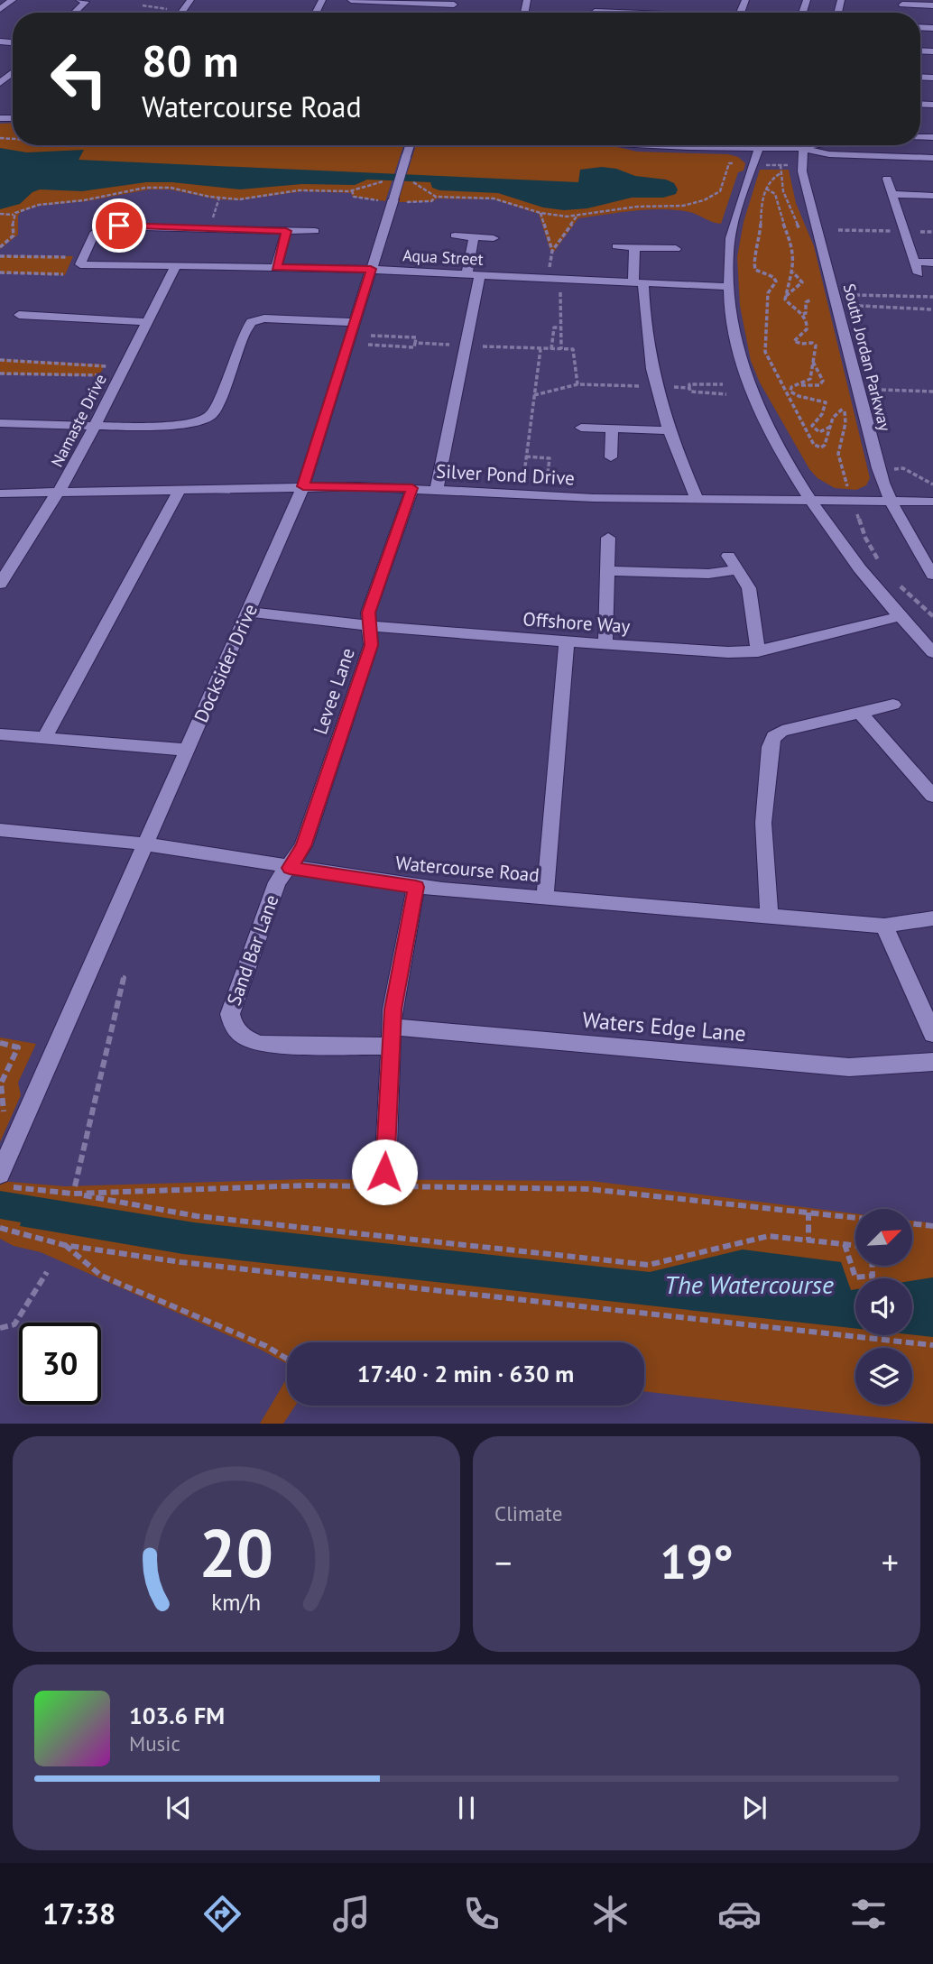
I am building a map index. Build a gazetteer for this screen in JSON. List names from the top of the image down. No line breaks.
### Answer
{"streets":{"street":["Aqua Street","South Jordan Parkway","Namaste Drive","Silver Pond Drive","Offshore Way","Docksider Drive","Levee Lane","Watercourse Road","Sand Bar Lane","Waters Edge Lane"]},"crossings":[["Aqua Street","Namaste Drive"],["Aqua Street","Docksider Drive"],["South Jordan Parkway","Silver Pond Drive"],["Namaste Drive","Silver Pond Drive"],["Silver Pond Drive","Docksider Drive"],["Silver Pond Drive","Levee Lane"],["Offshore Way","Docksider Drive"],["Offshore Way","Levee Lane"],["Docksider Drive","Watercourse Road"],["Levee Lane","Watercourse Road"],["Levee Lane","Sand Bar Lane"],["Watercourse Road","Sand Bar Lane"],["Sand Bar Lane","Waters Edge Lane"]],"water":["The Watercourse"],"north":"top right","page":{"turn":["80 m","Watercourse Road"],"limit":"30","trip":"17:40 · 2 min · 630 m","tile":"Climate","heat":["−","19°","+"],"song":["103.6 FM","Music"],"tabs":"17:38","gauge":["20","km/h"]}}
